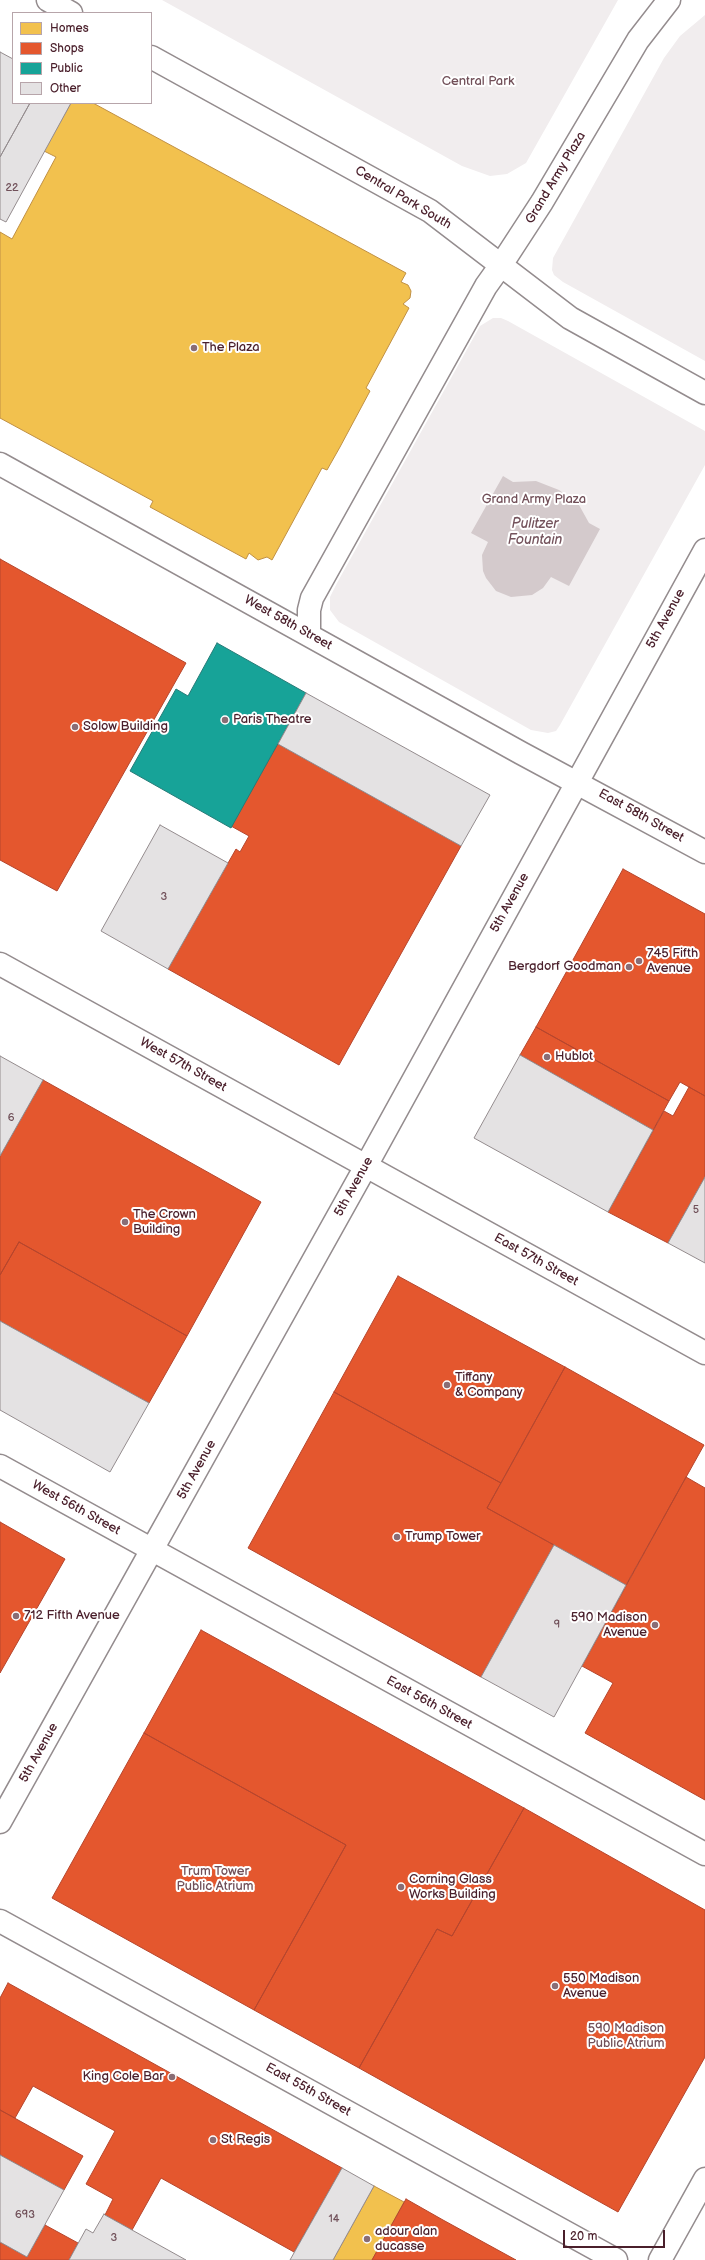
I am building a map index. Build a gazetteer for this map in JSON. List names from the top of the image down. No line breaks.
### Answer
{"streets":{"main road":["Grand Army Plaza","Central Park South","5th Avenue","West 58th Street","East 58th Street","West 57th Street","East 57th Street","West 56th Street","East 56th Street","East 55th Street"]},"crossings":[["Grand Army Plaza","Central Park South"],["Grand Army Plaza","West 58th Street"],["5th Avenue","West 58th Street"],["5th Avenue","East 58th Street"],["5th Avenue","West 57th Street"],["5th Avenue","East 57th Street"],["5th Avenue","West 56th Street"],["5th Avenue","East 56th Street"],["West 58th Street","East 58th Street"],["West 57th Street","East 57th Street"],["West 56th Street","East 56th Street"]],"water":["Pulitzer Fountain"],"parks":["Central Park","Grand Army Plaza","Trum Tower Public Atrium","590 Madison Public Atrium"],"places":["The Plaza","Paris Theatre","Solow Building","745 Fifth Avenue","Bergdorf Goodman","Hublot","The Crown Building","Tiffany & Company","Trump Tower","712 Fifth Avenue","590 Madison Avenue","Corning Glass Works Building","550 Madison Avenue","King Cole Bar","St Regis","adour alan ducasse"],"house_numbers":["22","3","6","5","9","693","14","3"],"legend":["Homes","Shops","Public","Other"],"scale_bar":"20 m"}
